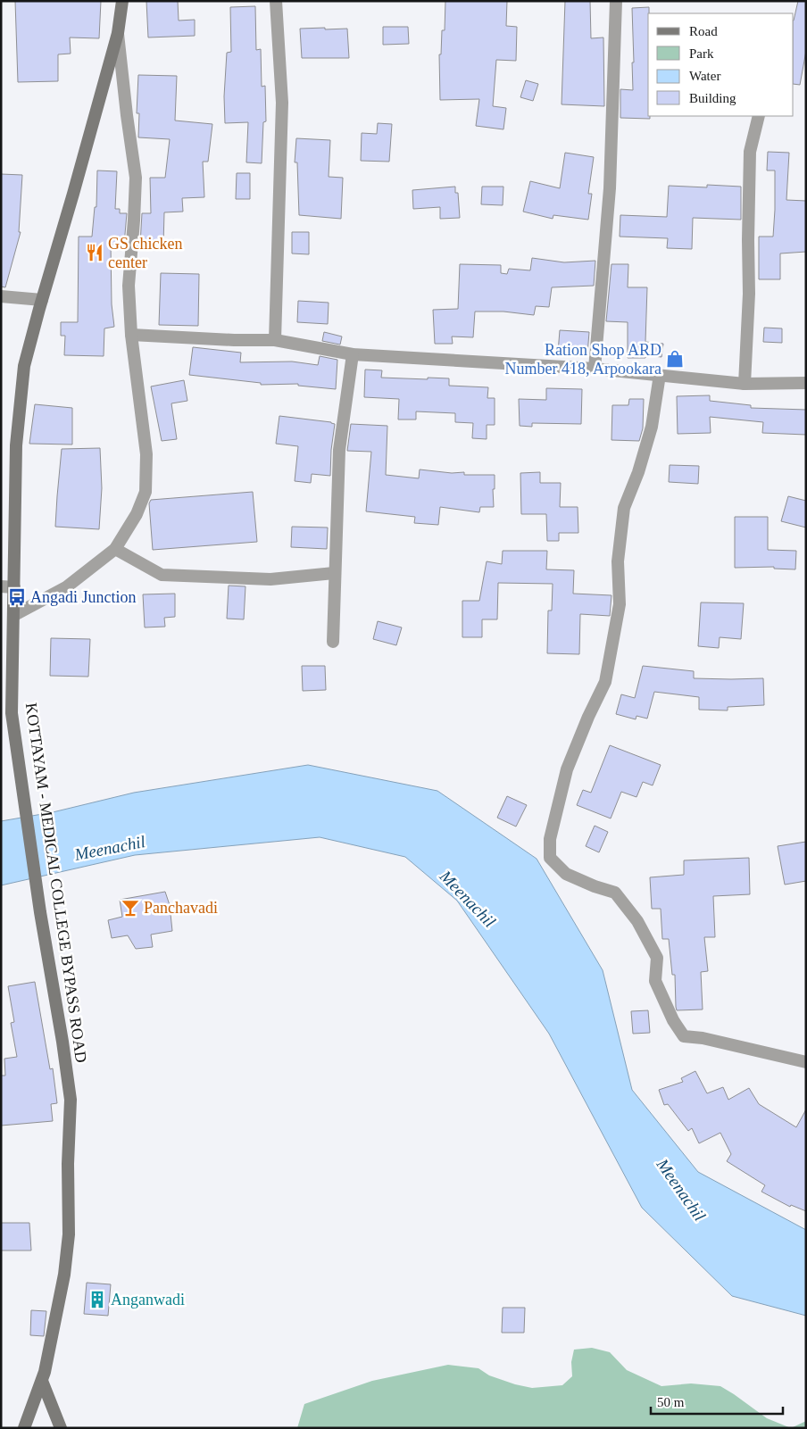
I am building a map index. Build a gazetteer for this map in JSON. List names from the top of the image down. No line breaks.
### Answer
{"streets":{"main road":["KOTTAYAM - MEDICAL COLLEGE BYPASS ROAD"]},"water":["Meenachil"],"places":{"restaurant":["GS chicken center"],"shop":["Ration Shop ARD Number 418, Arpookara"],"bus stop":["Angadi Junction"],"bar":["Panchavadi"],"building":["Anganwadi"]},"legend":["Road","Park","Water","Building"],"scale_bar":"50 m"}
